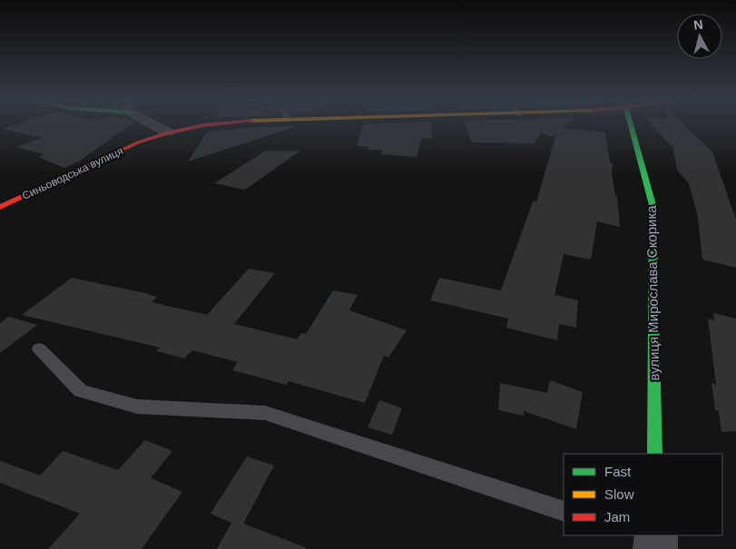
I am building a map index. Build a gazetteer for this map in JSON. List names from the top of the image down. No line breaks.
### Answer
{"streets":{"street":["Синьоводська вулиця","вулиця Мирослава Скорика"]},"legend":["Fast","Slow","Jam"],"north":"top"}
